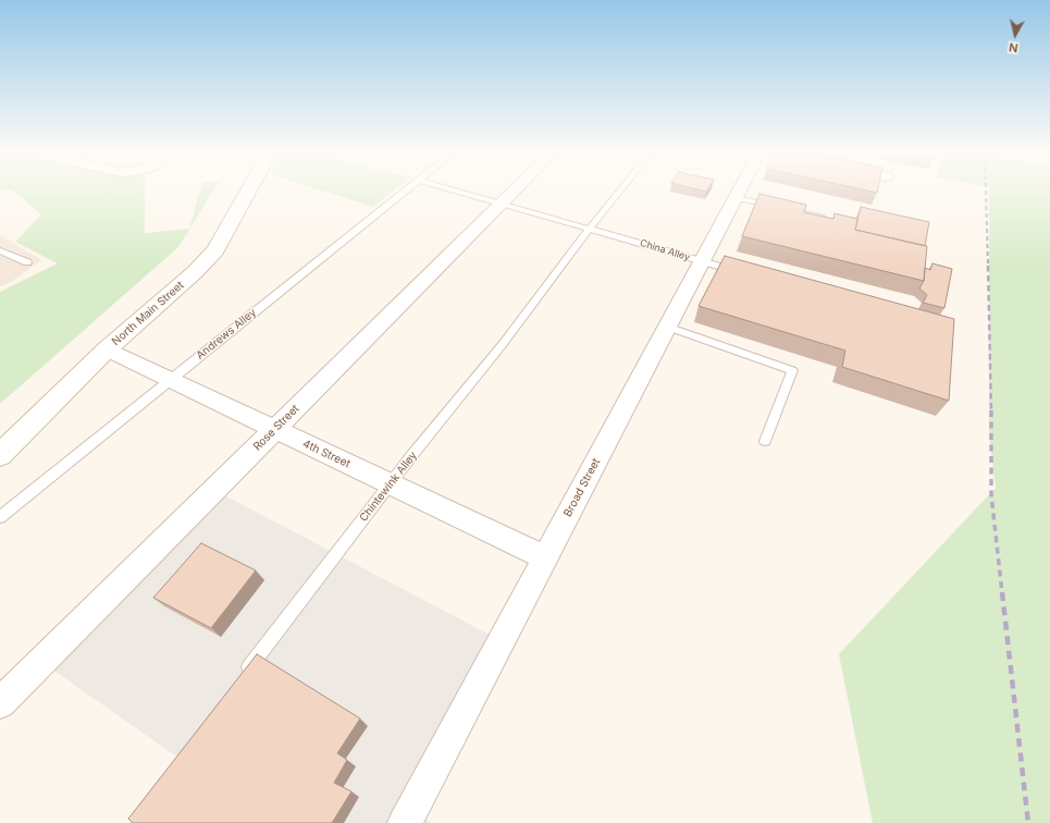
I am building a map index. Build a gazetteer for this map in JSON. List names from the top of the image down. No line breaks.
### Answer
{"streets":{"street":["North Main Street","Rose Street","4th Street","Broad Street"],"lane":["China Alley","Andrews Alley","Chintewink Alley"]},"crossings":[["China Alley","Rose Street"],["China Alley","Chintewink Alley"],["China Alley","Broad Street"],["North Main Street","4th Street"],["Andrews Alley","4th Street"],["Rose Street","4th Street"],["4th Street","Chintewink Alley"],["4th Street","Broad Street"]],"north":"bottom"}
